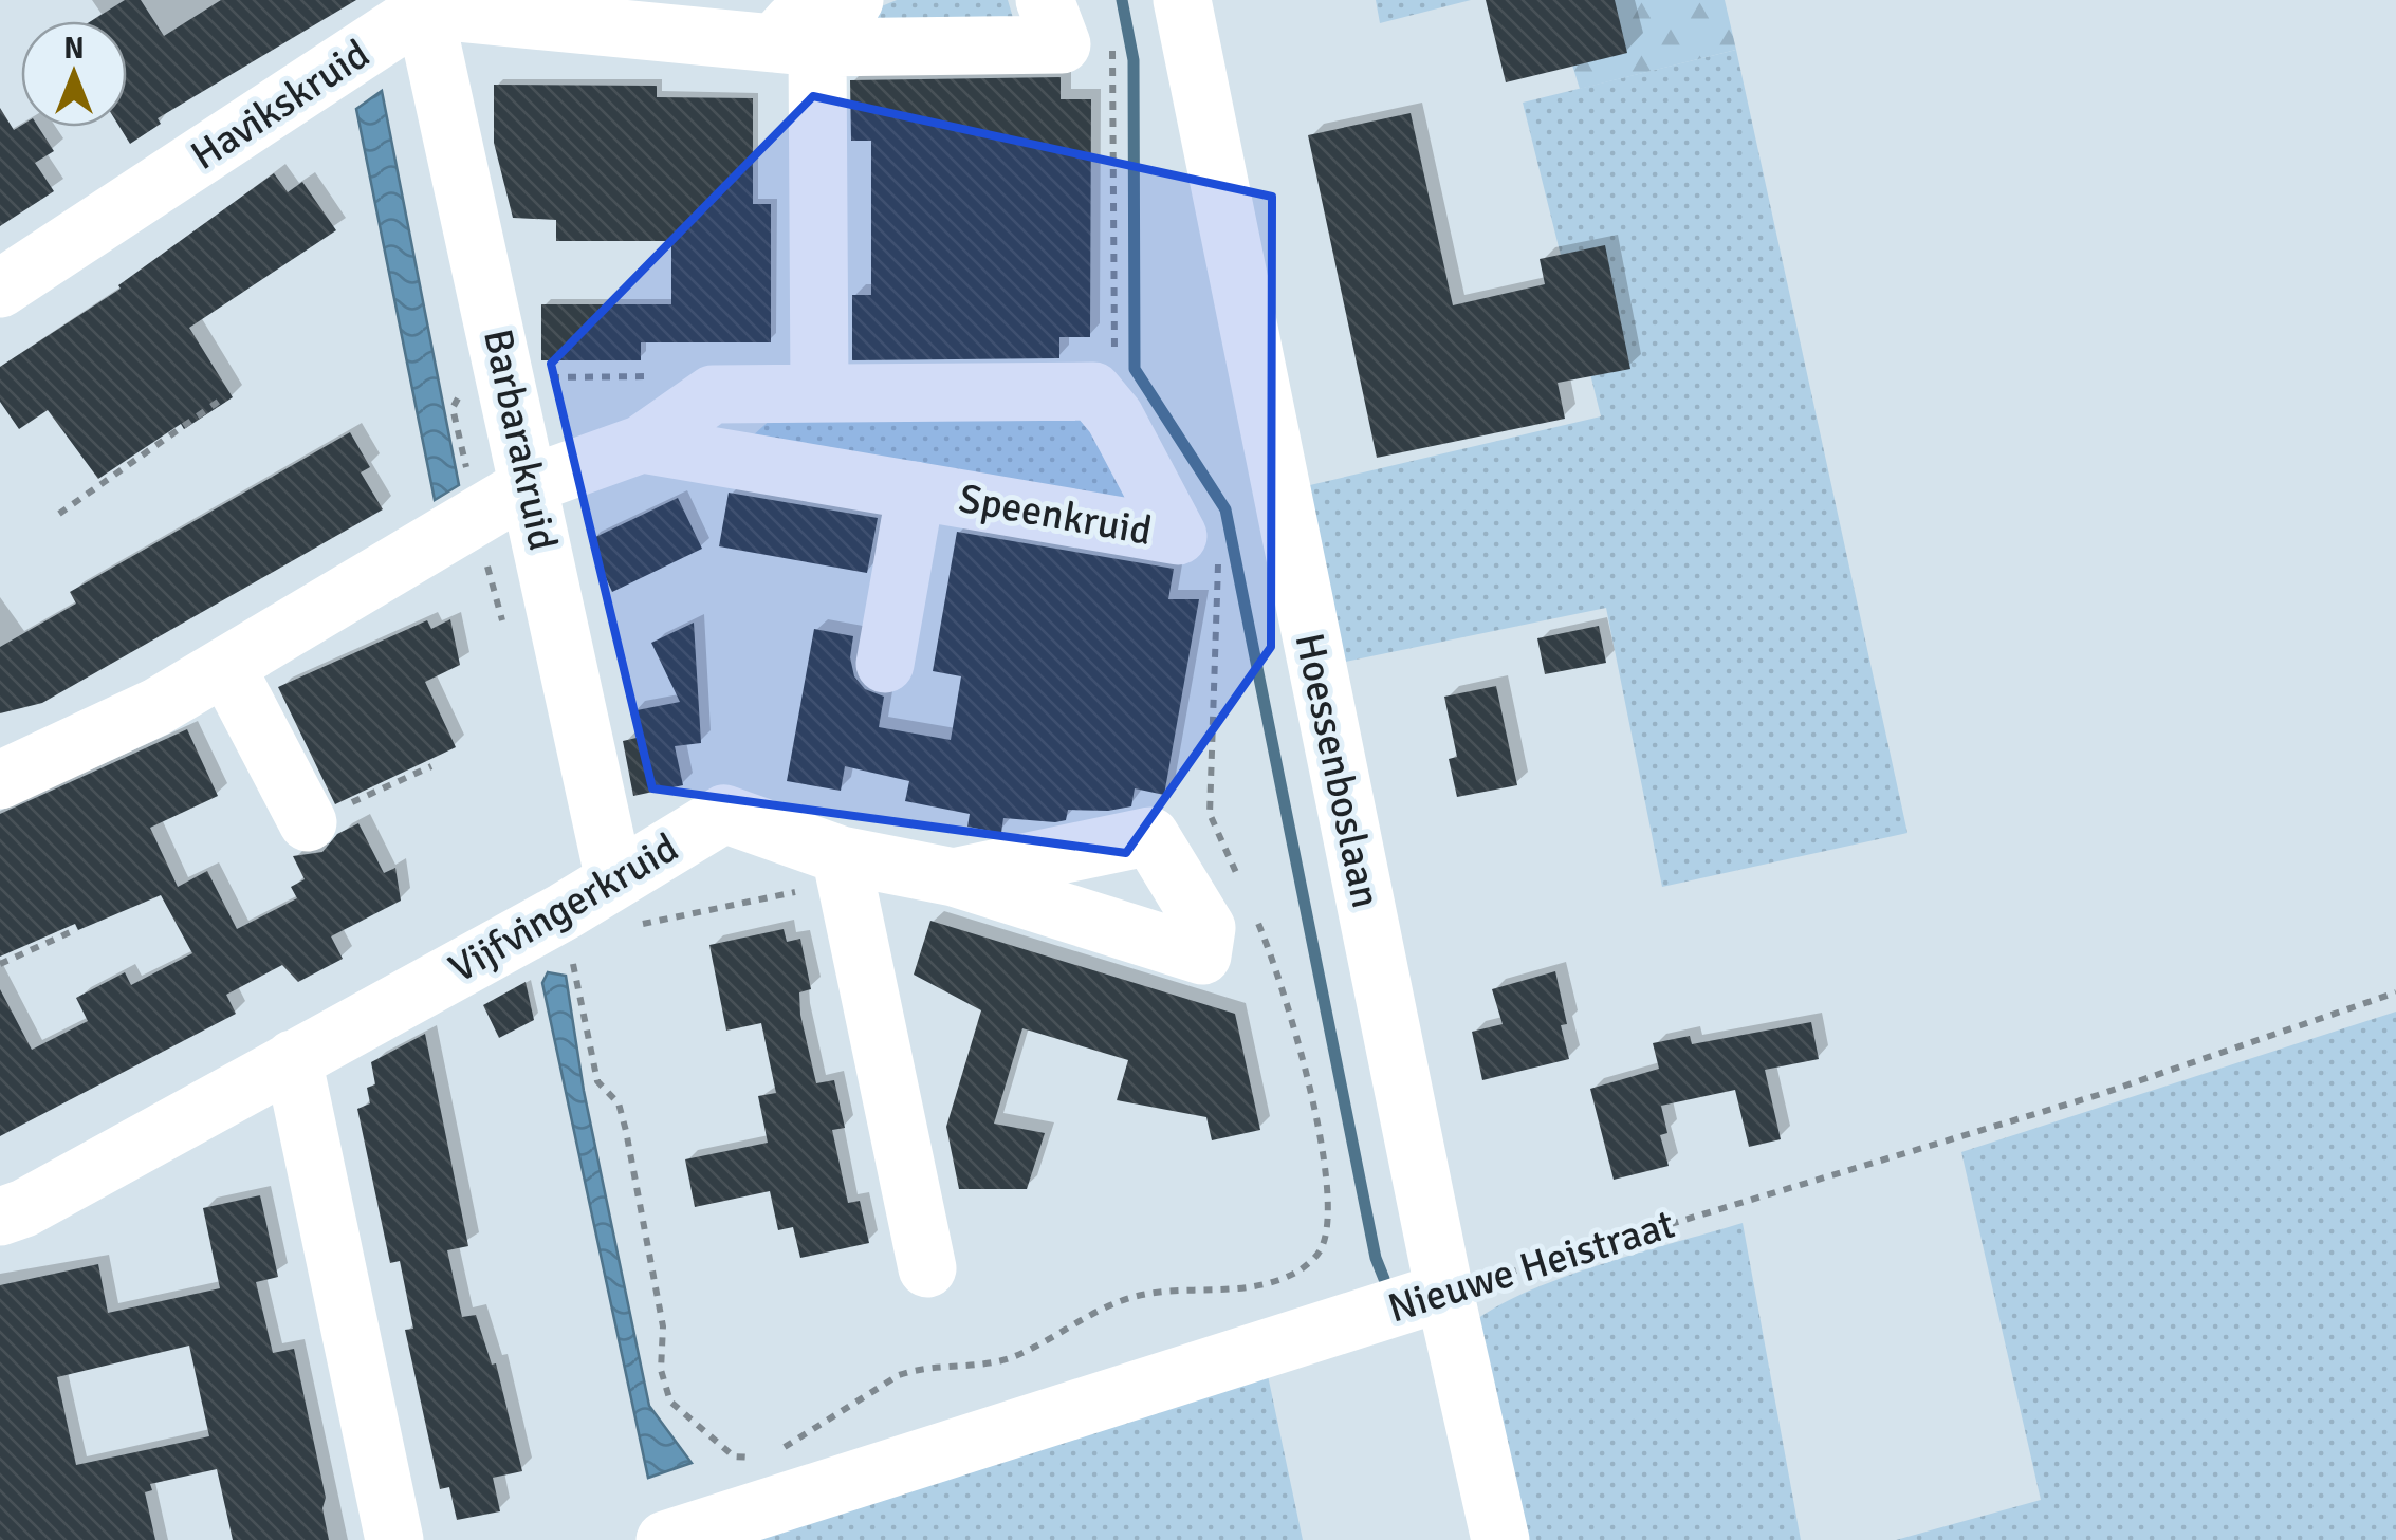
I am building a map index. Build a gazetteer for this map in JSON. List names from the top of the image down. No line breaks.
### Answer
{"streets":{"street":["Havikskruid","Barbarakruid","Speenkruid","Hoessenboslaan","Vijfvingerkruid","Nieuwe Heistraat"]},"crossings":[["Havikskruid","Barbarakruid"],["Barbarakruid","Speenkruid"],["Barbarakruid","Vijfvingerkruid"],["Hoessenboslaan","Nieuwe Heistraat"]],"north":"top"}
